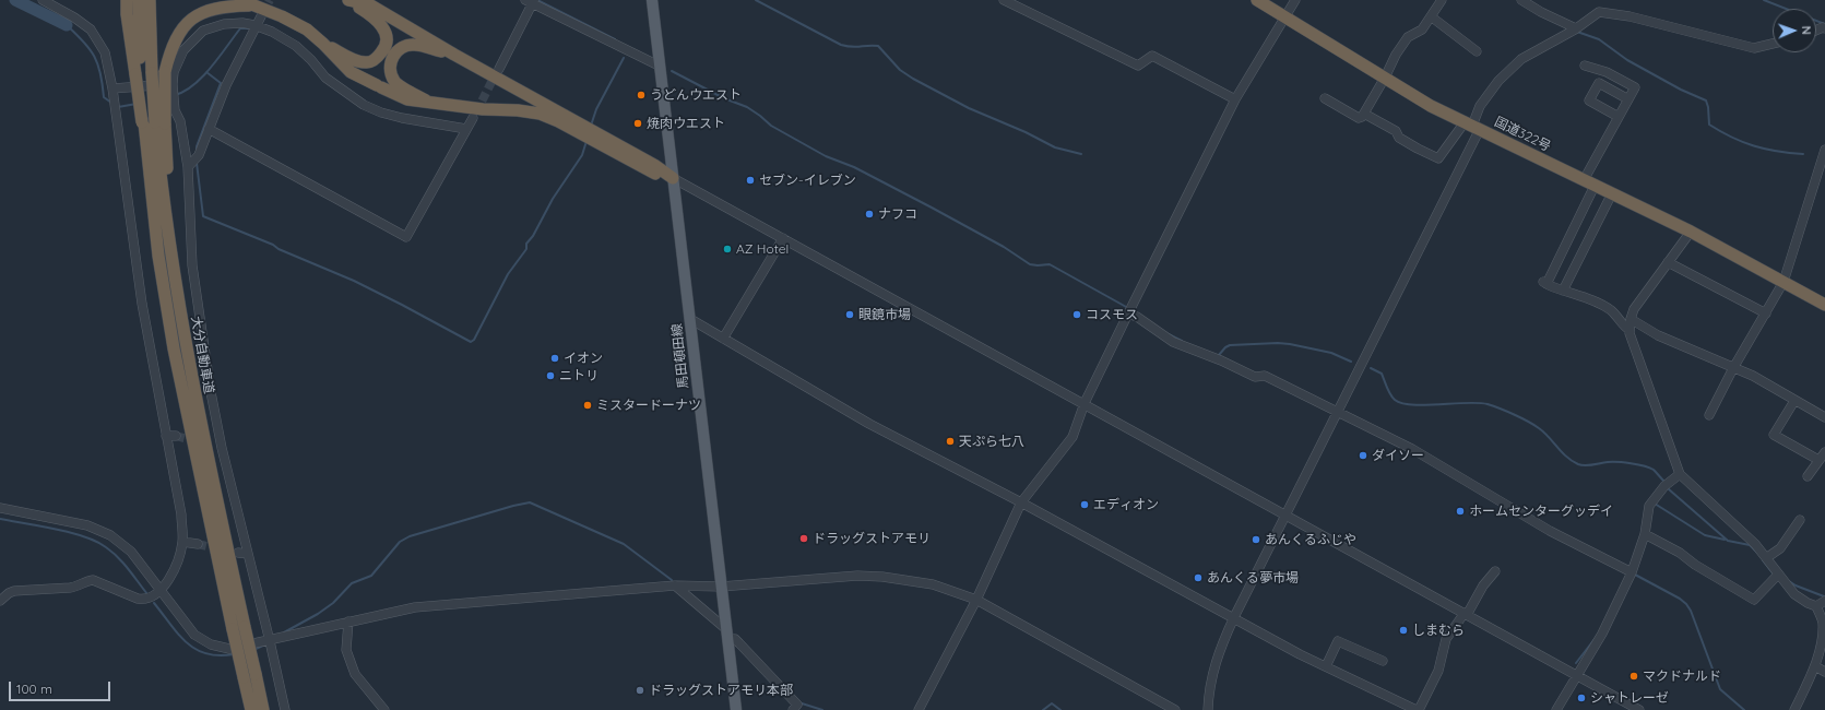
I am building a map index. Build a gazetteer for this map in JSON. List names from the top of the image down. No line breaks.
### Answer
{"streets":{"highway":["国道322号","大分自動車道"],"main road":["馬田頓田線"]},"places":["うどんウエスト","焼肉ウエスト","セブン-イレブン","ナフコ","AZ Hotel","眼鏡市場","コスモス","イオン","ニトリ","ミスタードーナツ","天ぷら七八","ダイソー","エディオン","ホームセンターグッデイ","ドラッグストアモリ","あんくるふじや","あんくる夢市場","しまむら","マクドナルド","ドラッグストアモリ本部","シャトレーゼ"],"scale_bar":"100 m","north":"right"}
